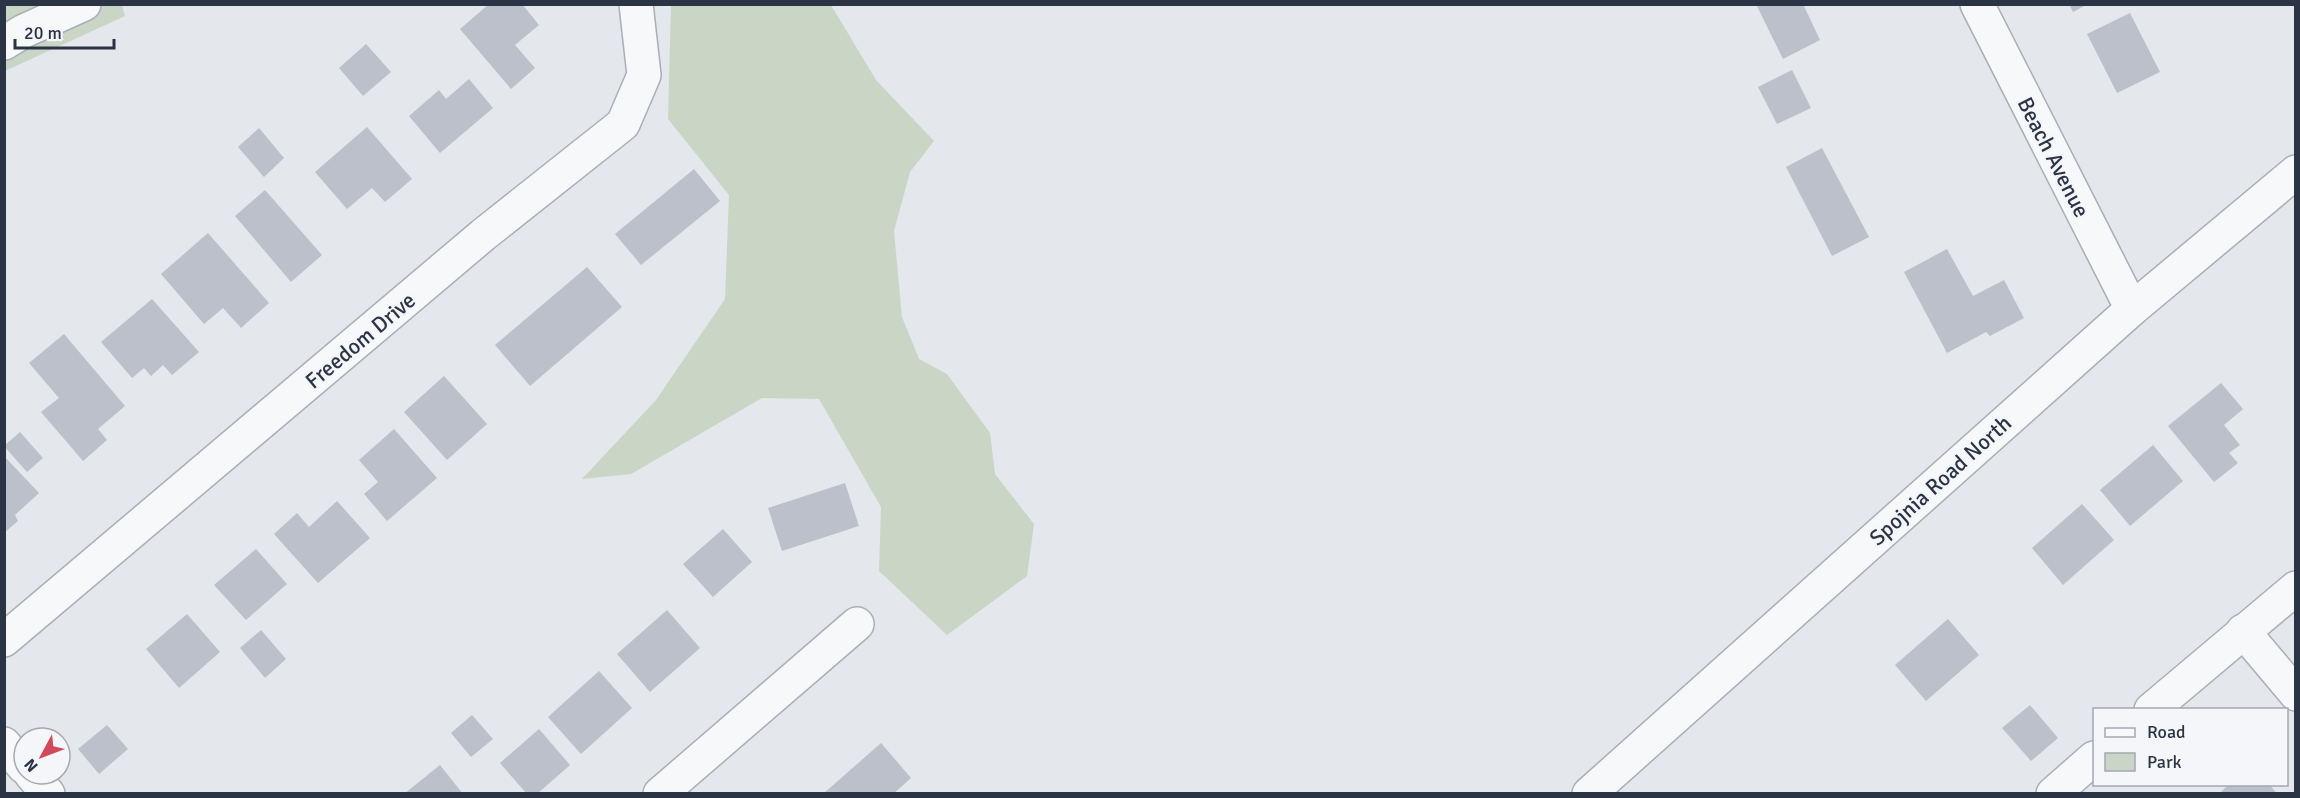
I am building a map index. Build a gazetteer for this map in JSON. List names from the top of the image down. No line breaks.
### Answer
{"streets":{"street":["Beach Avenue","Freedom Drive","Spojnia Road North"]},"crossings":[["Beach Avenue","Spojnia Road North"]],"legend":["Road","Park"],"scale_bar":"20 m","north":"bottom left"}
